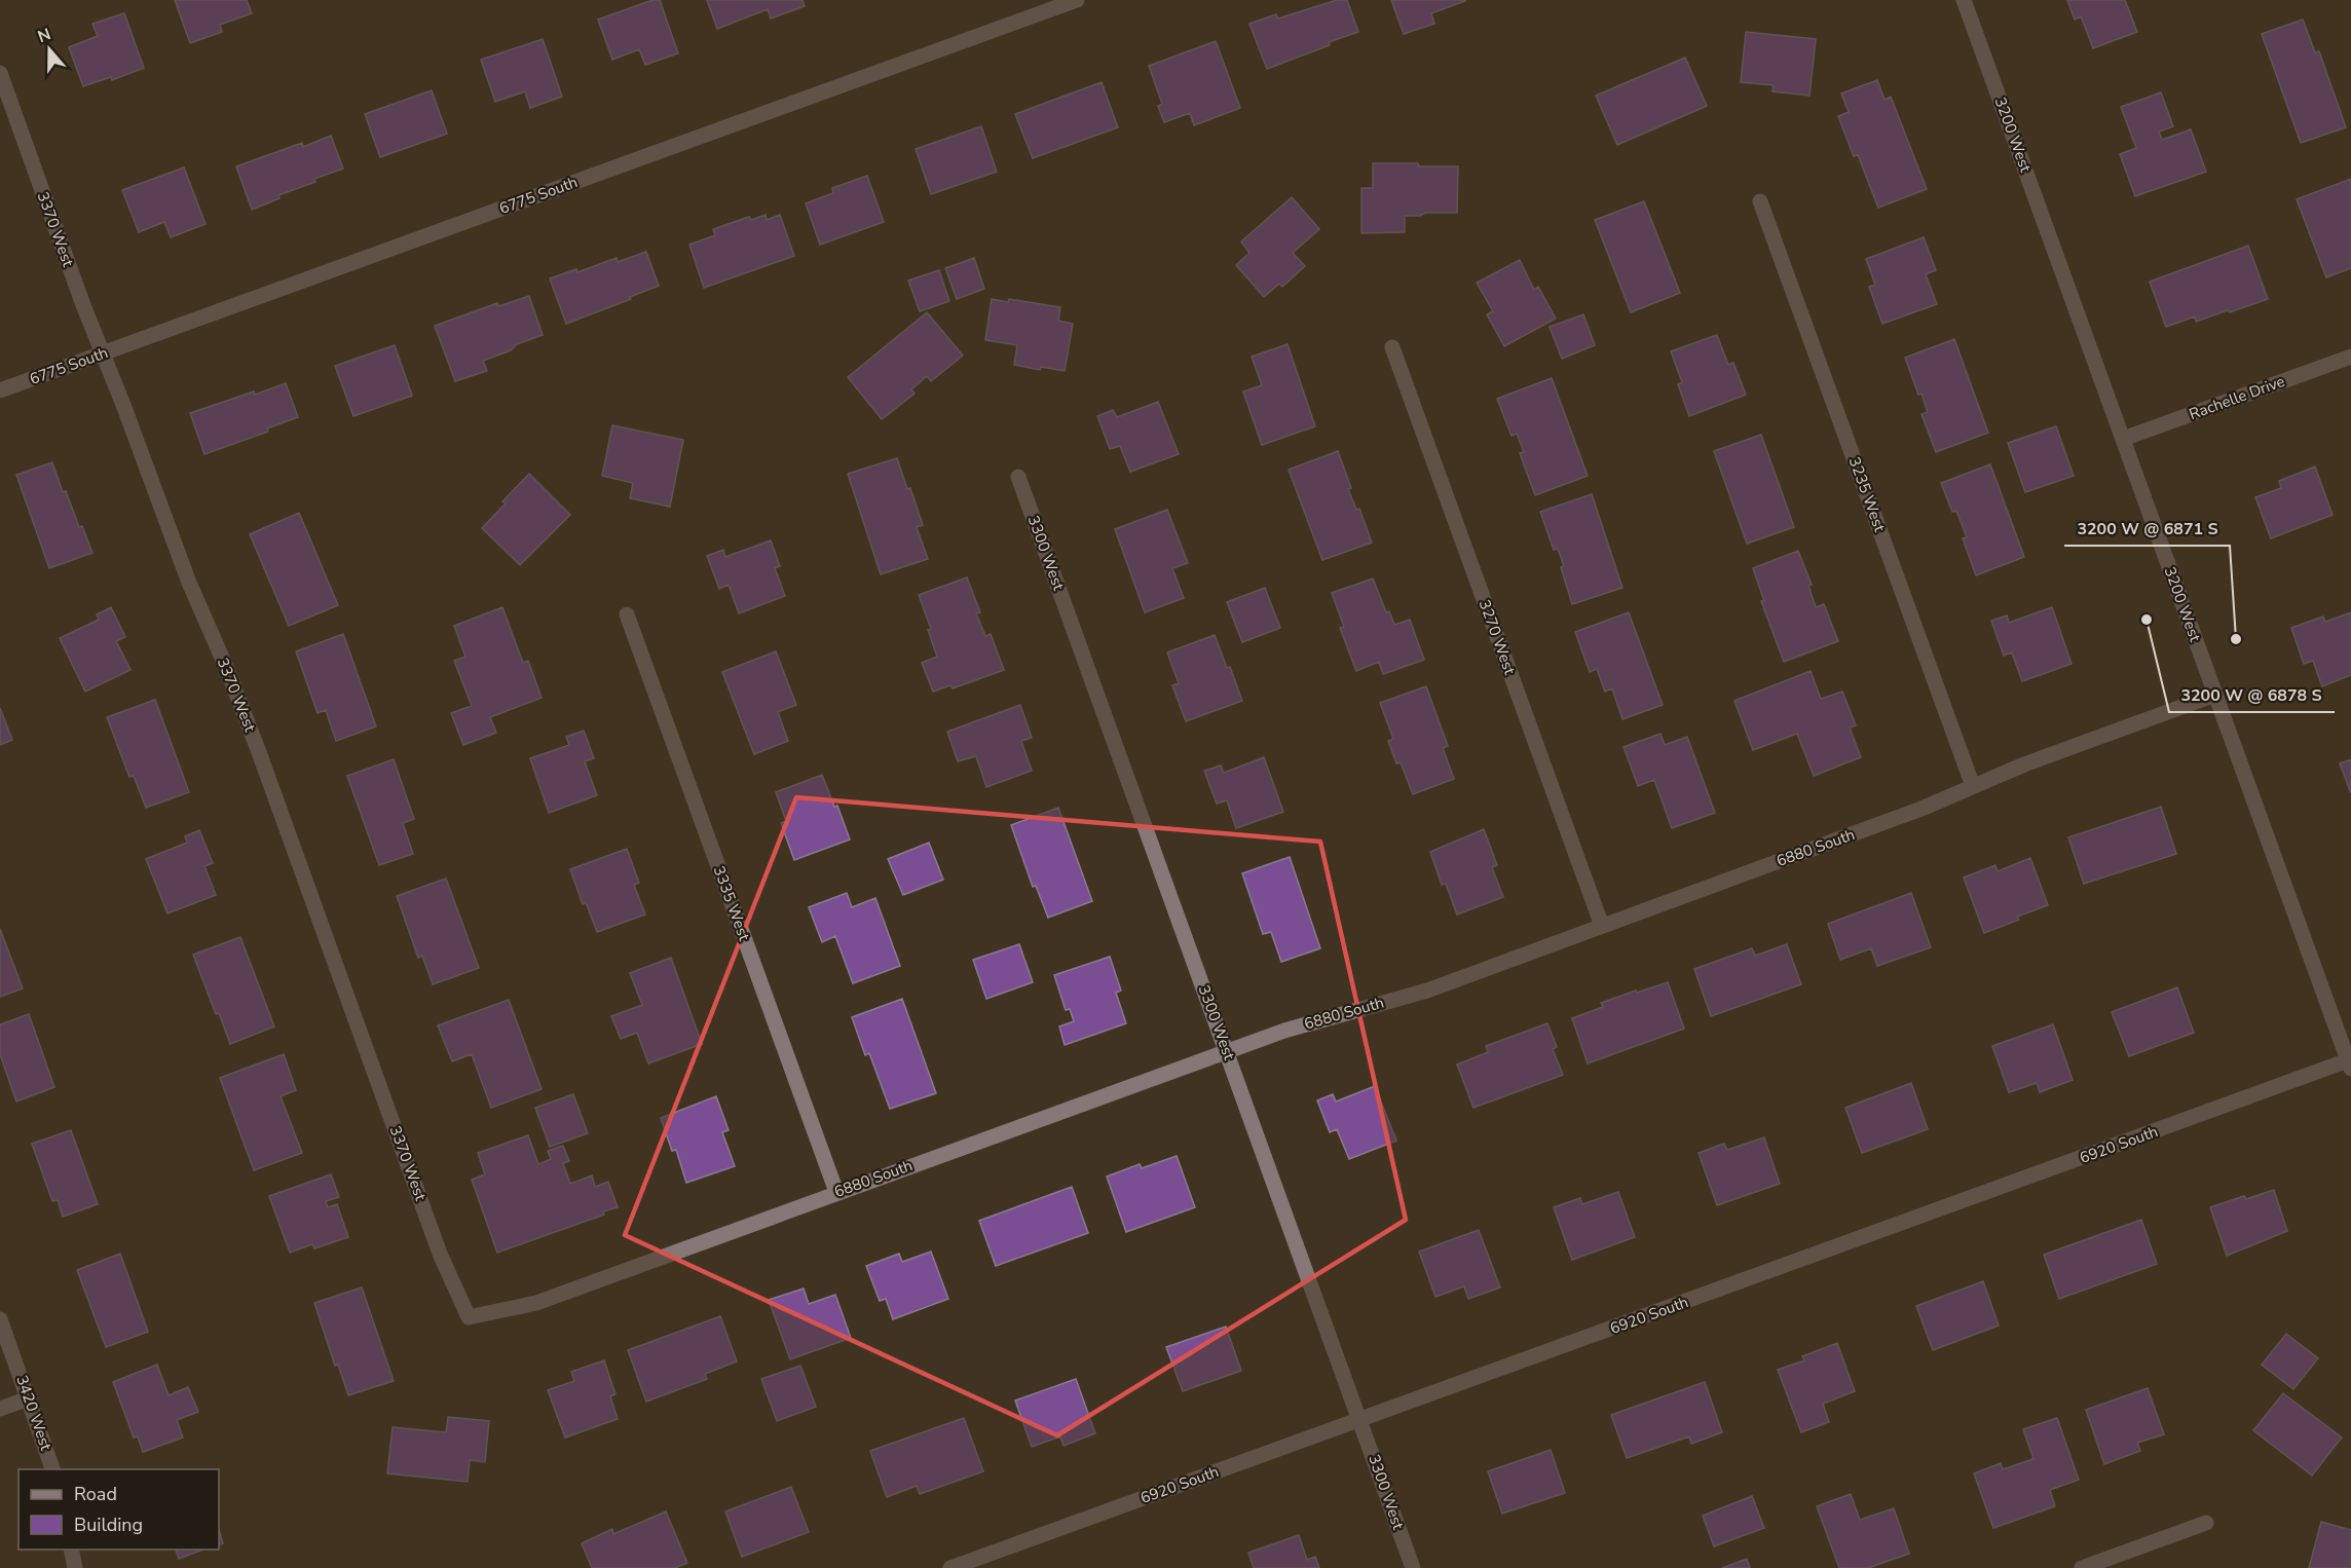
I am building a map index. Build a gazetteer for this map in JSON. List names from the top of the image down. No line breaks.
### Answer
{"streets":{"street":["3200 West","6775 South","3370 West","Rachelle Drive","3235 West","3300 West","3270 West","6880 South","3335 West","6920 South","3420 West"]},"crossings":[["3200 West","Rachelle Drive"],["3200 West","6880 South"],["3200 West","6920 South"],["6775 South","3370 West"],["3370 West","6880 South"],["3235 West","6880 South"],["3300 West","6880 South"],["3300 West","6920 South"],["3270 West","6880 South"],["6880 South","3335 West"]],"places":["3200 W @ 6878 S","3200 W @ 6871 S"],"legend":["Road","Building"],"north":"top"}
